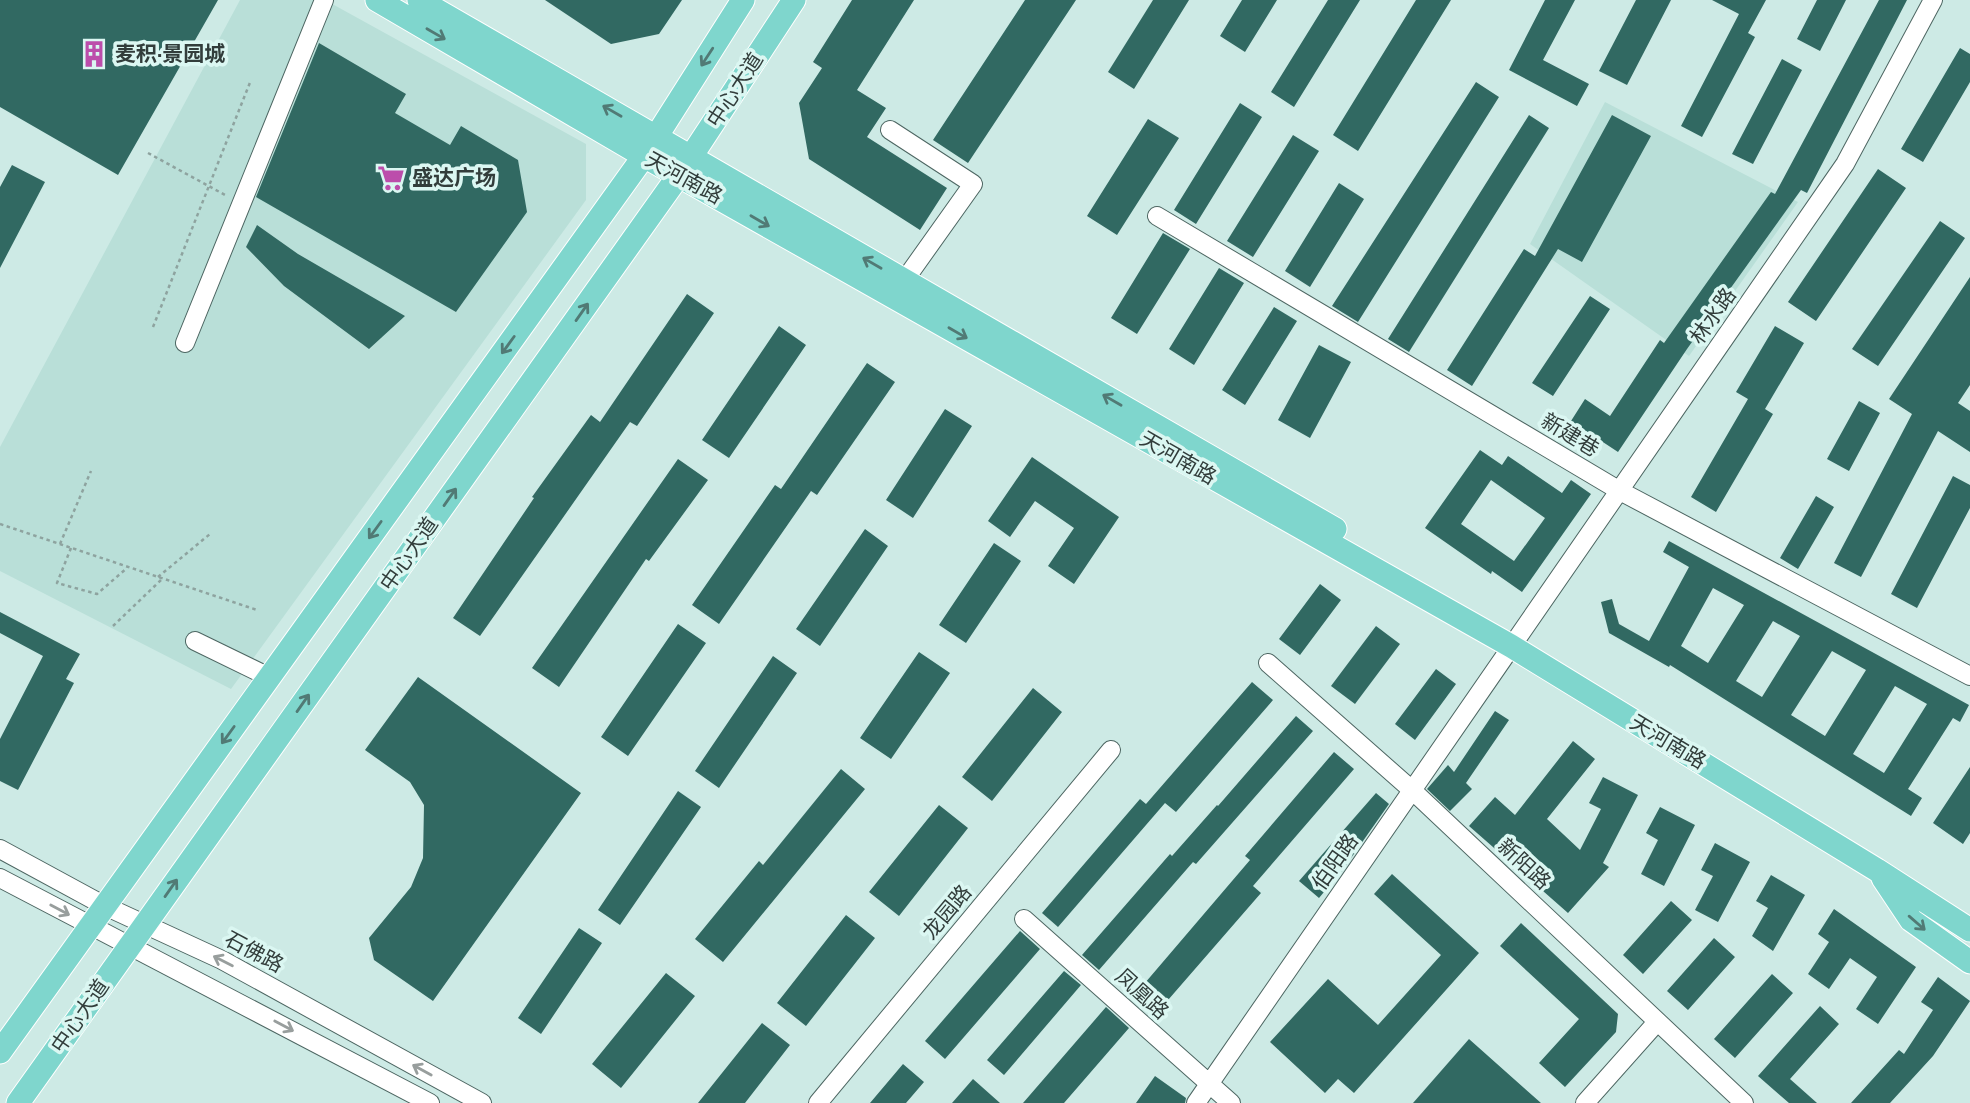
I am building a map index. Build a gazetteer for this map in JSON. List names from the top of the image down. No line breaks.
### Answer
{"streets":{"main road":["中心大道","天河南路"],"street":["林水路","新建巷","伯阳路","新阳路","龙园路","石佛路","凤凰路"]},"crossings":[["中心大道","天河南路"],["中心大道","石佛路"],["天河南路","林水路"],["天河南路","伯阳路"],["林水路","新建巷"],["林水路","伯阳路"],["伯阳路","新阳路"],["伯阳路","凤凰路"]],"places":{"building":["麦积·景园城"],"supermarket":["盛达广场"]}}
